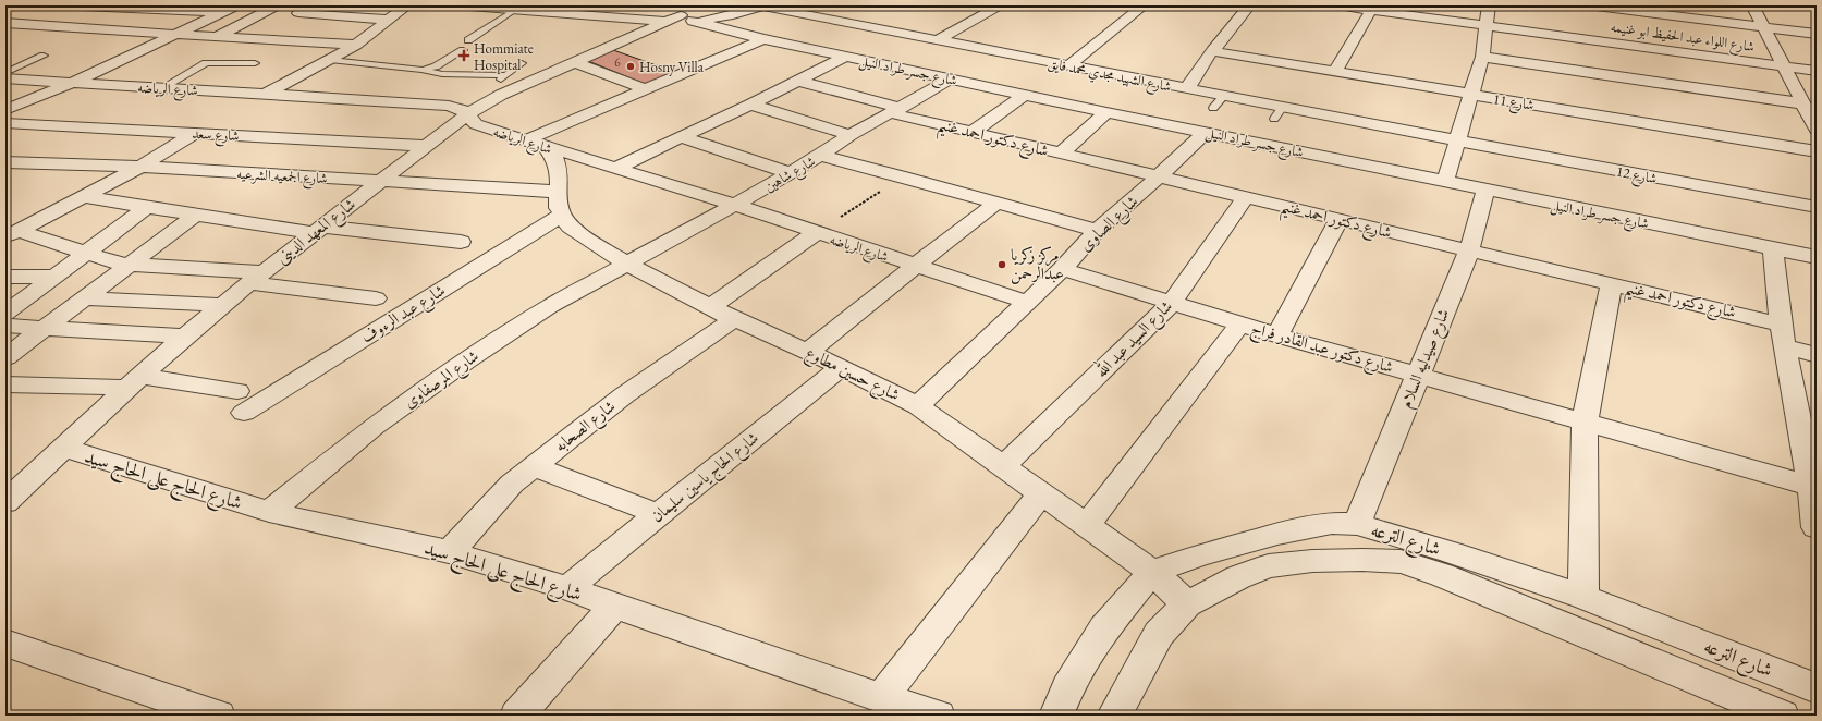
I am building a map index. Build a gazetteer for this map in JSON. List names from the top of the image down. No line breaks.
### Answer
{"streets":{"street":["شارع اللواء عبد الحفيظ ابو غنيمه","شارع جسر طراد النيل","شارع الشهيد مجدي محمد فايق","شارع الرياضه","شارع 11","شارع سعد","شارع دكتور احمد غنيم","شارع شاهين","شارع 12","شارع الجمعيه الشرعيه","شارع الصاوى","شارع المعهد الدينى","شارع عبد الرءوف","شارع السيد عبد الله","شارع دكتور عبد القادر فراج","شارع صيدليه السلام","شارع حسين مطاوع","شارع المرصفاوى","شارع الصحابه","شارع الحاج ياسين سليمان","شارع الحاج على الحاج سيد","شارع الترعه"]},"crossings":[["شارع جسر طراد النيل","شارع شاهين"],["شارع جسر طراد النيل","شارع الصاوى"],["شارع جسر طراد النيل","شارع المعهد الدينى"],["شارع جسر طراد النيل","شارع صيدليه السلام"],["شارع الشهيد مجدي محمد فايق","شارع 12"],["شارع الرياضه","شارع شاهين"],["شارع الرياضه","شارع الصاوى"],["شارع الرياضه","شارع المعهد الدينى"],["شارع الرياضه","شارع الصحابه"],["شارع سعد","شارع المعهد الدينى"],["شارع دكتور احمد غنيم","شارع شاهين"],["شارع دكتور احمد غنيم","شارع الصاوى"],["شارع دكتور احمد غنيم","شارع السيد عبد الله"],["شارع دكتور احمد غنيم","شارع صيدليه السلام"],["شارع شاهين","شارع حسين مطاوع"],["شارع شاهين","شارع المرصفاوى"],["شارع الجمعيه الشرعيه","شارع المعهد الدينى"],["شارع الجمعيه الشرعيه","شارع عبد الرءوف"],["شارع الجمعيه الشرعيه","شارع حسين مطاوع"],["شارع الصاوى","شارع دكتور عبد القادر فراج"],["شارع الصاوى","شارع حسين مطاوع"],["شارع المعهد الدينى","شارع عبد الرءوف"],["شارع المعهد الدينى","شارع الحاج على الحاج سيد"],["شارع عبد الرءوف","شارع حسين مطاوع"],["شارع السيد عبد الله","شارع دكتور عبد القادر فراج"],["شارع السيد عبد الله","شارع حسين مطاوع"],["شارع دكتور عبد القادر فراج","شارع صيدليه السلام"],["شارع صيدليه السلام","شارع الترعه"],["شارع حسين مطاوع","شارع المرصفاوى"],["شارع حسين مطاوع","شارع الصحابه"],["شارع حسين مطاوع","شارع الحاج ياسين سليمان"],["شارع حسين مطاوع","شارع الترعه"],["شارع المرصفاوى","شارع الحاج على الحاج سيد"],["شارع الصحابه","شارع الحاج على الحاج سيد"],["شارع الحاج ياسين سليمان","شارع الحاج على الحاج سيد"]],"places":{"health":["Hommiate Hospital"],"other":["Hosny Villa","مركز زكريا عبدالرحمن"]},"house_numbers":["6"]}
